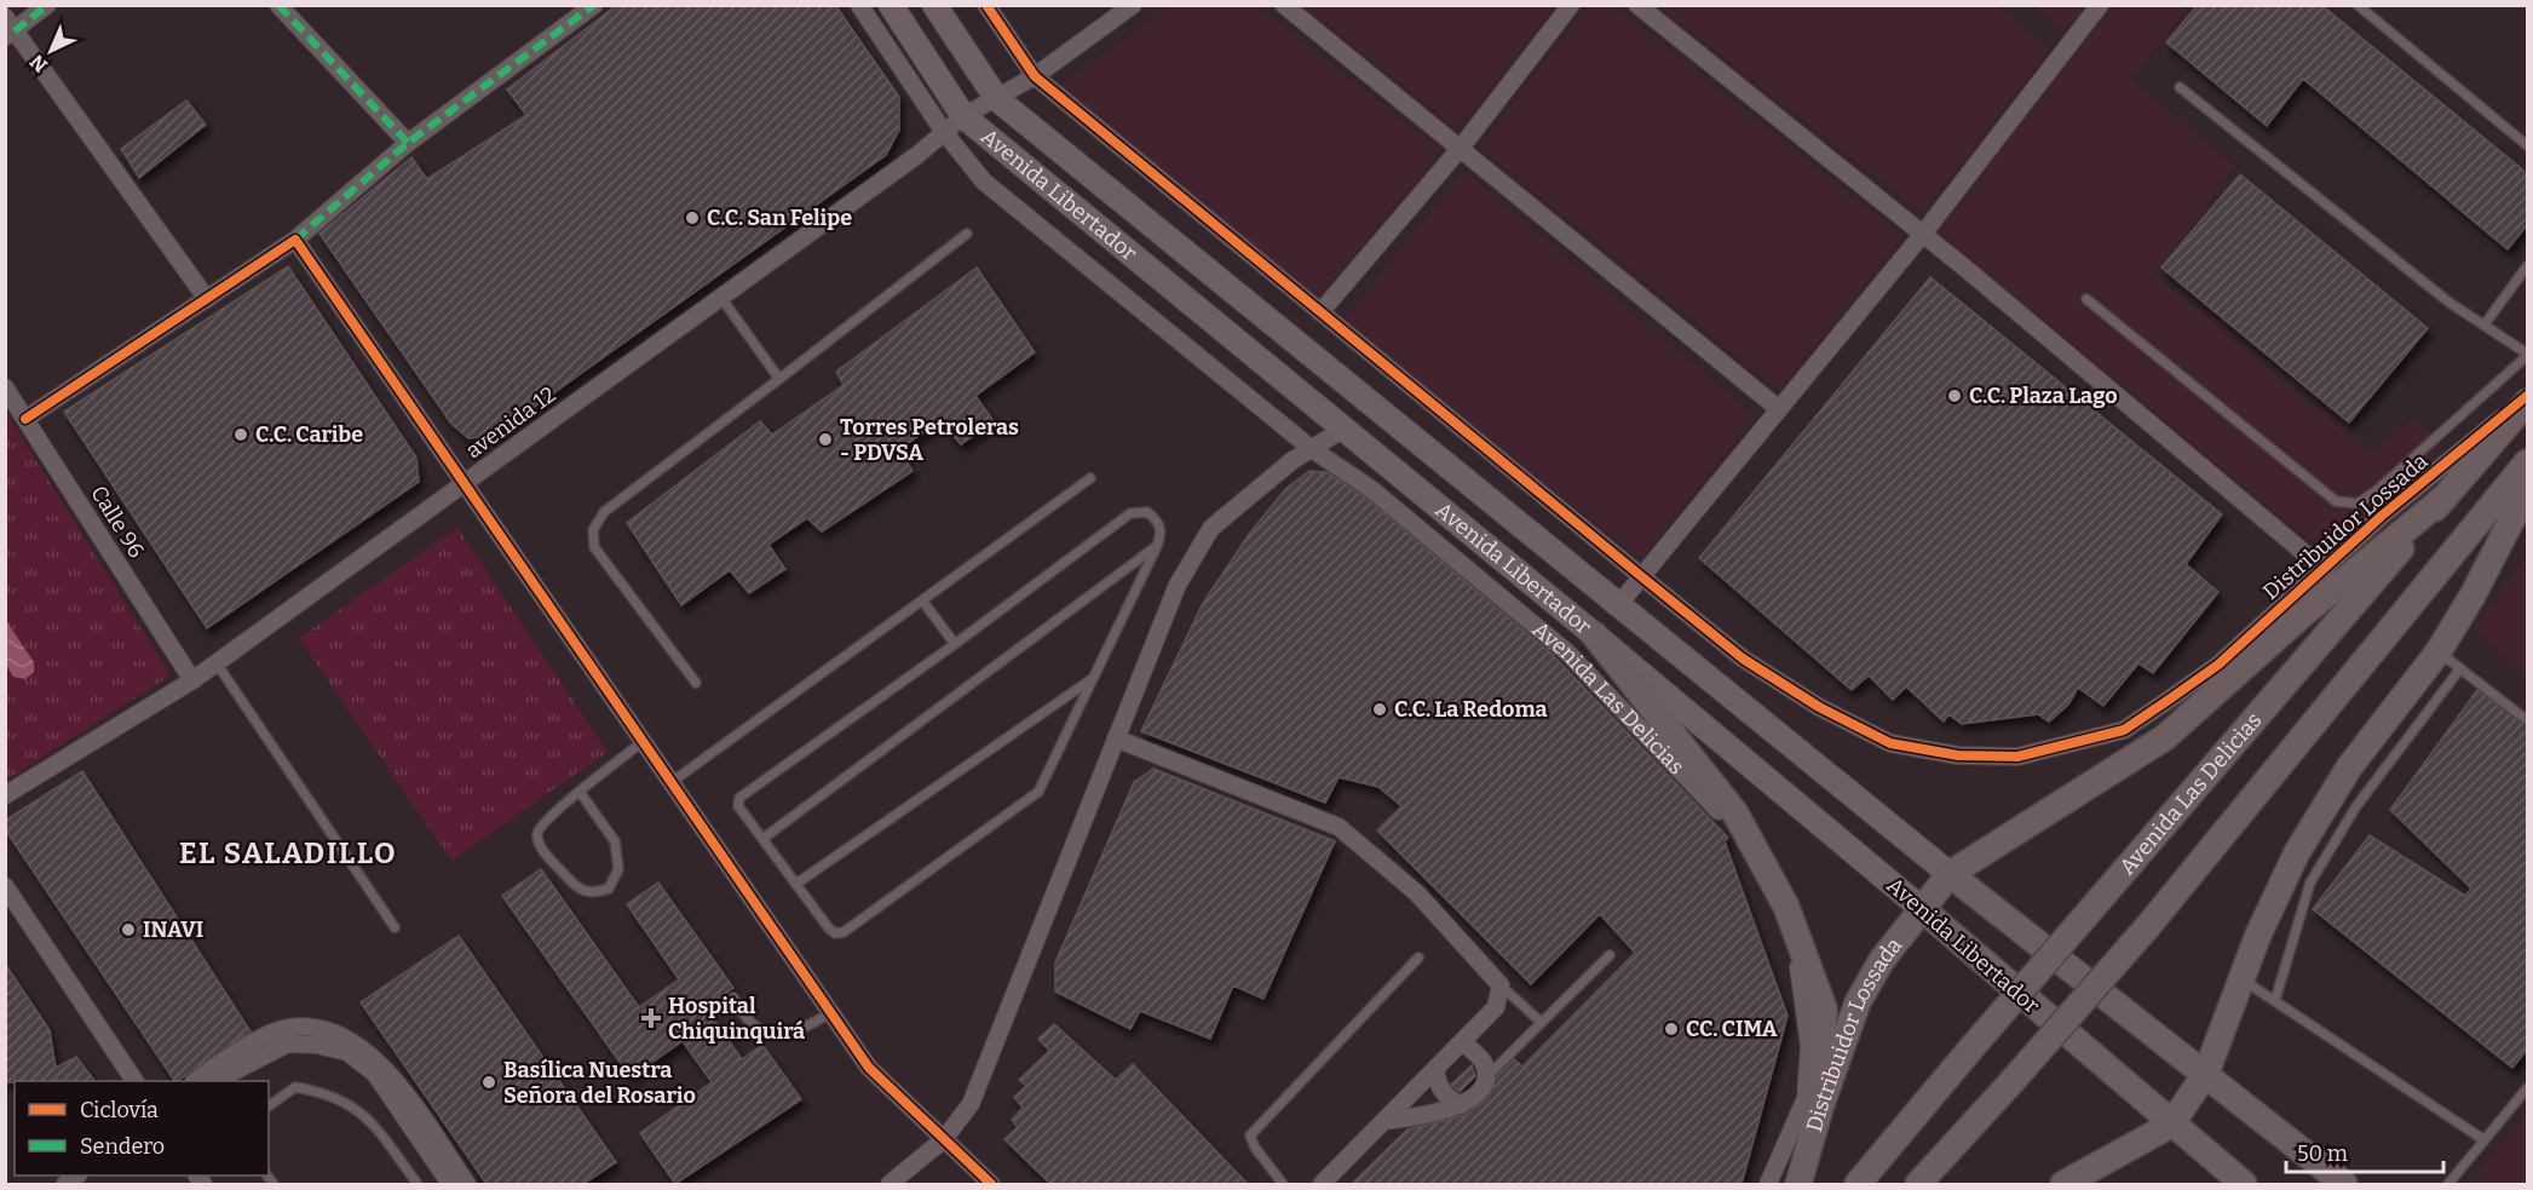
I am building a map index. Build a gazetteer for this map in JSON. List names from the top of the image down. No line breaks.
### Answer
{"streets":{"main road":["Avenida Libertador","Distribuidor Lossada","Avenida Las Delicias"],"street":["avenida 12","Calle 96"]},"crossings":[["Avenida Libertador","avenida 12"],["Avenida Libertador","Distribuidor Lossada"],["avenida 12","Calle 96"],["avenida 12","Distribuidor Lossada"],["avenida 12","Avenida Las Delicias"],["Distribuidor Lossada","Avenida Las Delicias"]],"districts":["EL SALADILLO"],"places":{"other":["C.C. San Felipe","C.C. Plaza Lago","C.C. Caribe","Torres Petroleras - PDVSA","C.C. La Redoma","INAVI","CC. CIMA","Basílica Nuestra Señora del Rosario"],"health":["Hospital Chiquinquirá"]},"legend":["Ciclovía","Sendero"],"scale_bar":"50 m","north":"bottom left"}
